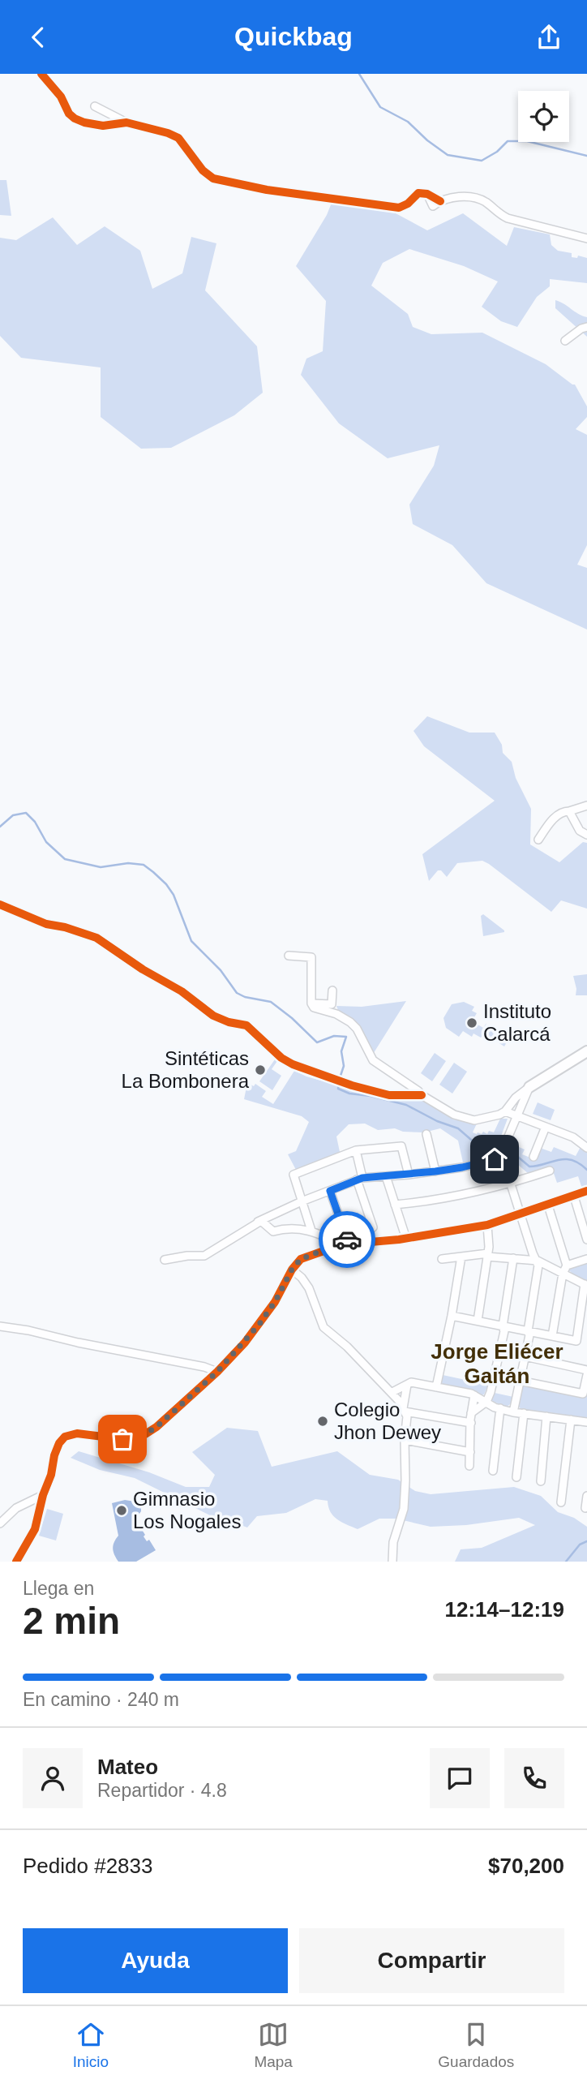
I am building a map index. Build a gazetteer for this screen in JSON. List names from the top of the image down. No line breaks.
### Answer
{"districts":["Jorge Eliécer Gaitán"],"places":["Instituto Calarcá","Sintéticas La Bombonera","Colegio Jhon Dewey","Gimnasio Los Nogales"],"page":{"header":"Quickbag","heading":["2 min","Llega en","12:14–12:19"],"panel":["Mateo","Repartidor · 4.8","Pedido #2833","$70,200"],"bar":"En camino · 240 m","buttons":["Ayuda","Compartir"],"tabs":["Inicio","Mapa","Guardados"]}}
